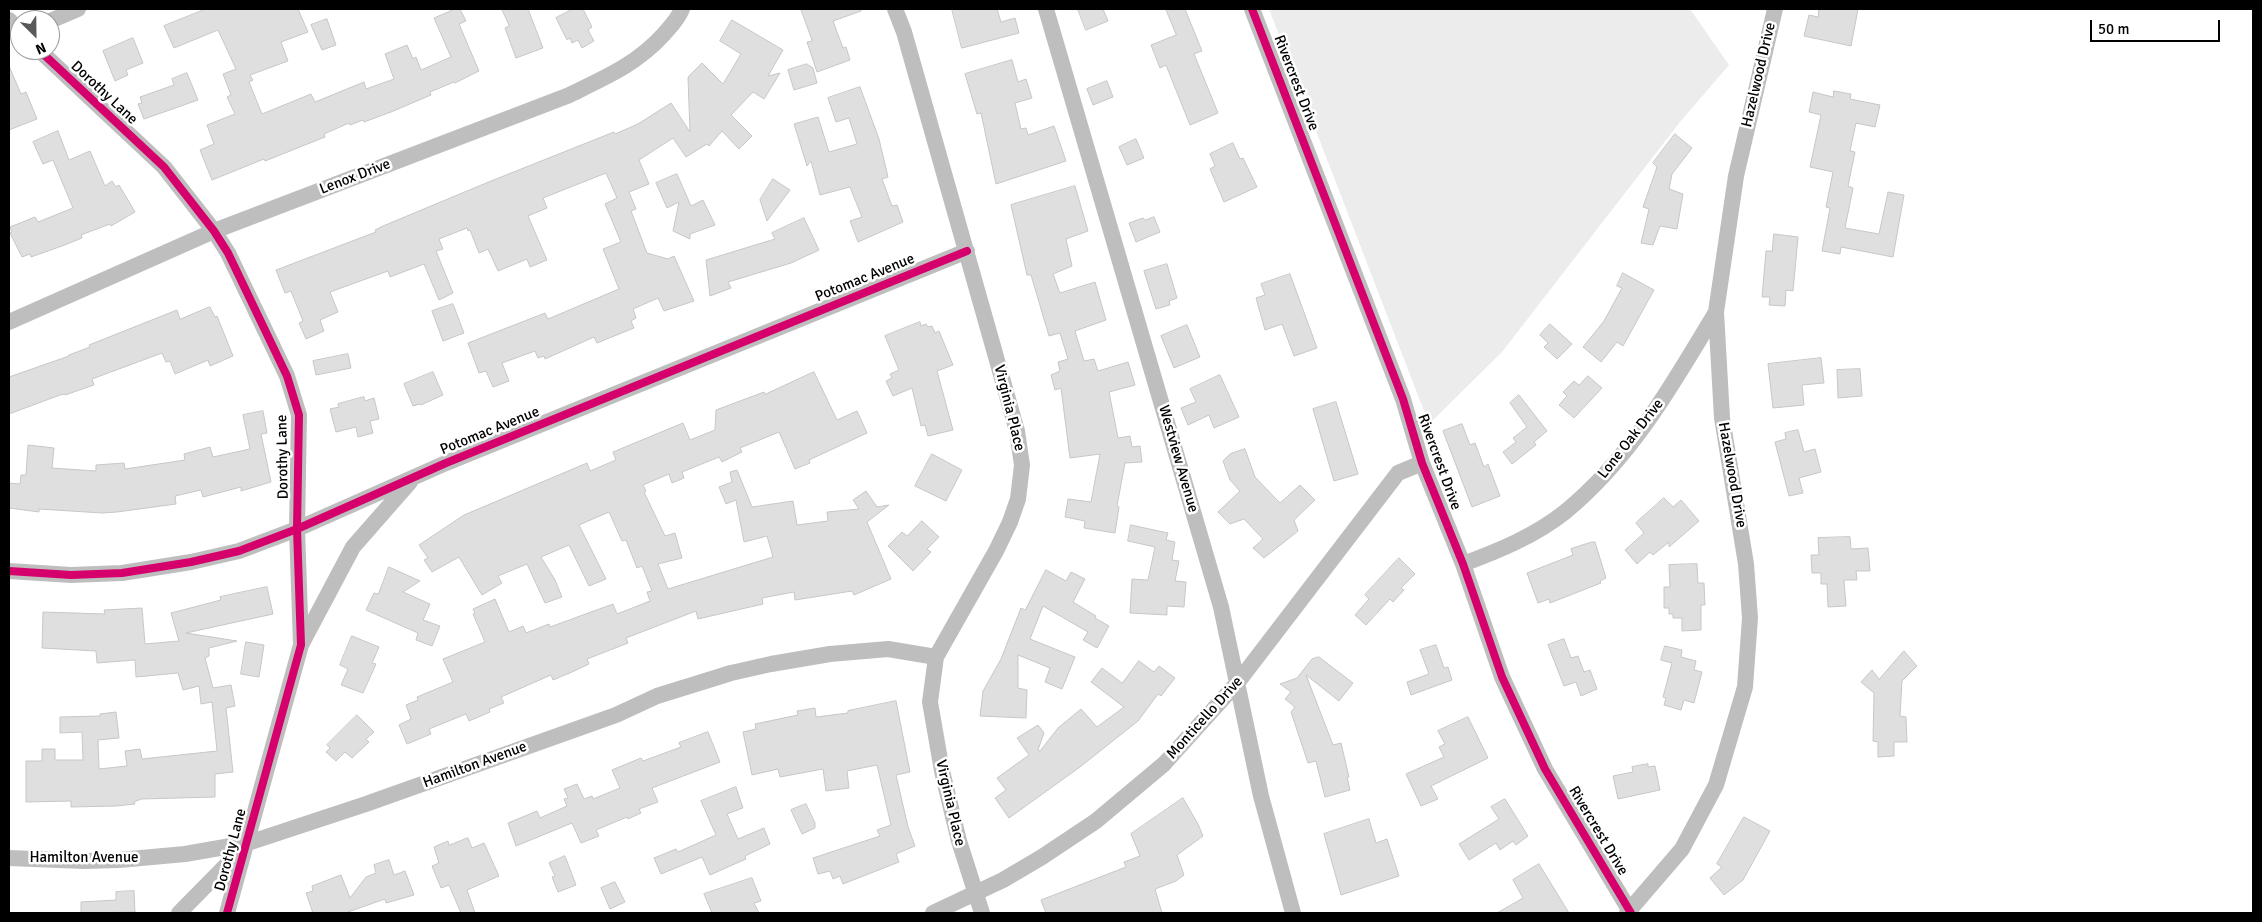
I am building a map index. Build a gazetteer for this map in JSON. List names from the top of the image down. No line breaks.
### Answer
{"streets":{"street":["Hazelwood Drive","Rivercrest Drive","Dorothy Lane","Lenox Drive","Potomac Avenue","Virginia Place","Lone Oak Drive","Westview Avenue","Monticello Drive","Hamilton Avenue"]},"crossings":[["Hazelwood Drive","Rivercrest Drive"],["Hazelwood Drive","Lone Oak Drive"],["Rivercrest Drive","Lone Oak Drive"],["Rivercrest Drive","Monticello Drive"],["Dorothy Lane","Lenox Drive"],["Dorothy Lane","Potomac Avenue"],["Dorothy Lane","Hamilton Avenue"],["Potomac Avenue","Virginia Place"],["Virginia Place","Monticello Drive"],["Virginia Place","Hamilton Avenue"],["Westview Avenue","Monticello Drive"]],"scale_bar":"50 m","north":"bottom right"}
